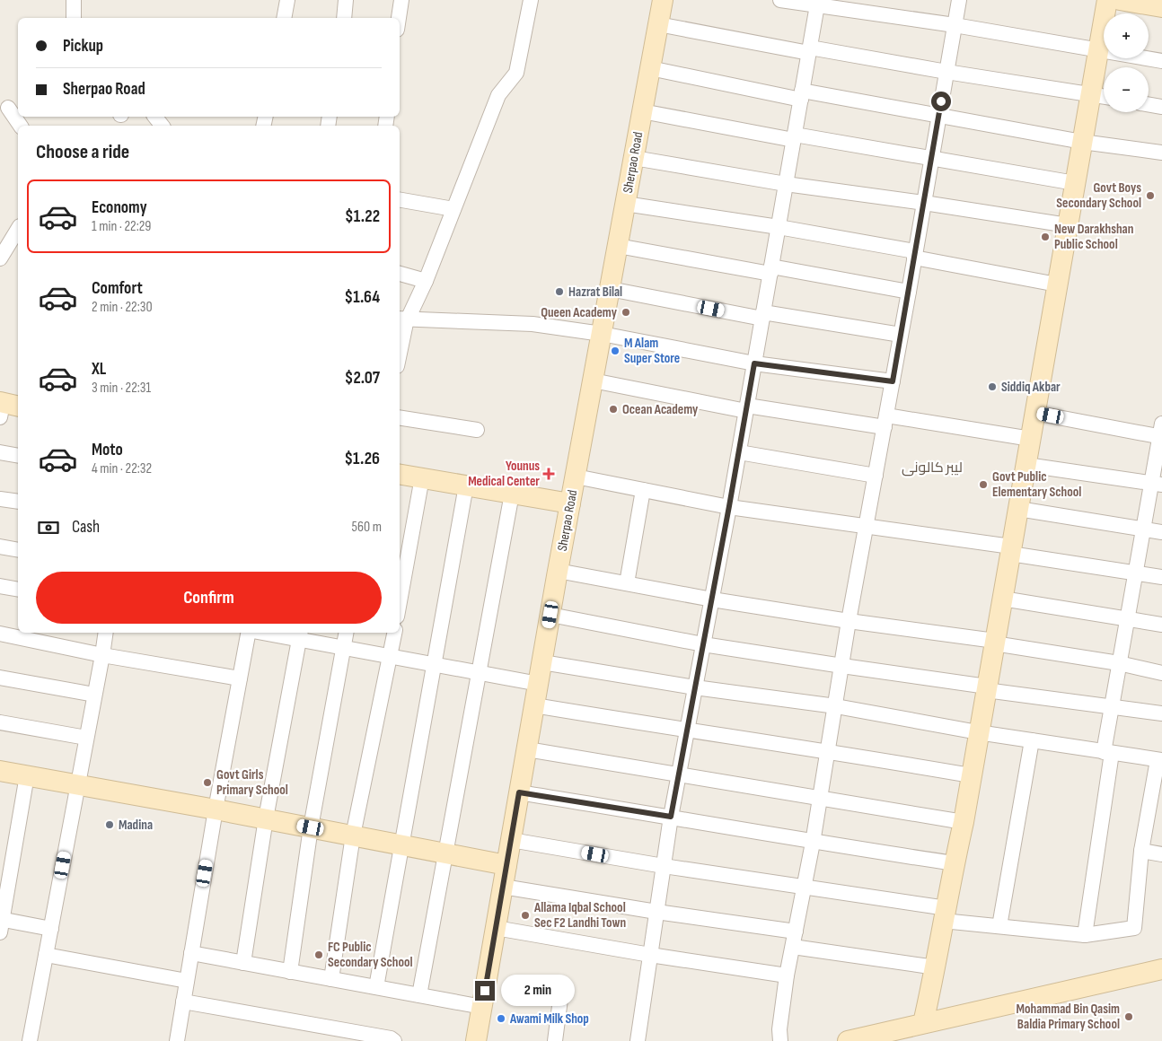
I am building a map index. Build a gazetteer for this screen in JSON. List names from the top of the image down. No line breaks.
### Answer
{"streets":{"street":["Sherpao Road"]},"districts":["لیبر کالونی"],"places":{"other":["Govt Boys Secondary School","New Darakhshan Public School","Hazrat Bilal","Queen Academy","M Alam Super Store","Siddiq Akbar","Ocean Academy","Govt Public Elementary School","Govt Girls Primary School","Madina","Allama Iqbal School Sec F2 Landhi Town","FC Public Secondary School","Mohammad Bin Qasim Baldia Primary School","Awami Milk Shop"],"health":["Younus Medical Center"]},"page":{"map_buttons":["+","−"],"banner":["Pickup","Sherpao Road"],"heading":"Choose a ride","list":[{"name":"Economy","note":"1 min · 22:29","value":"$1.22"},{"name":"Comfort","note":"2 min · 22:30","value":"$1.64"},{"name":"XL","note":"3 min · 22:31","value":"$2.07"},{"name":"Moto","note":"4 min · 22:32","value":"$1.26"}],"pay":["Cash","560 m"],"buttons":"Confirm","bubble":"2 min"}}
